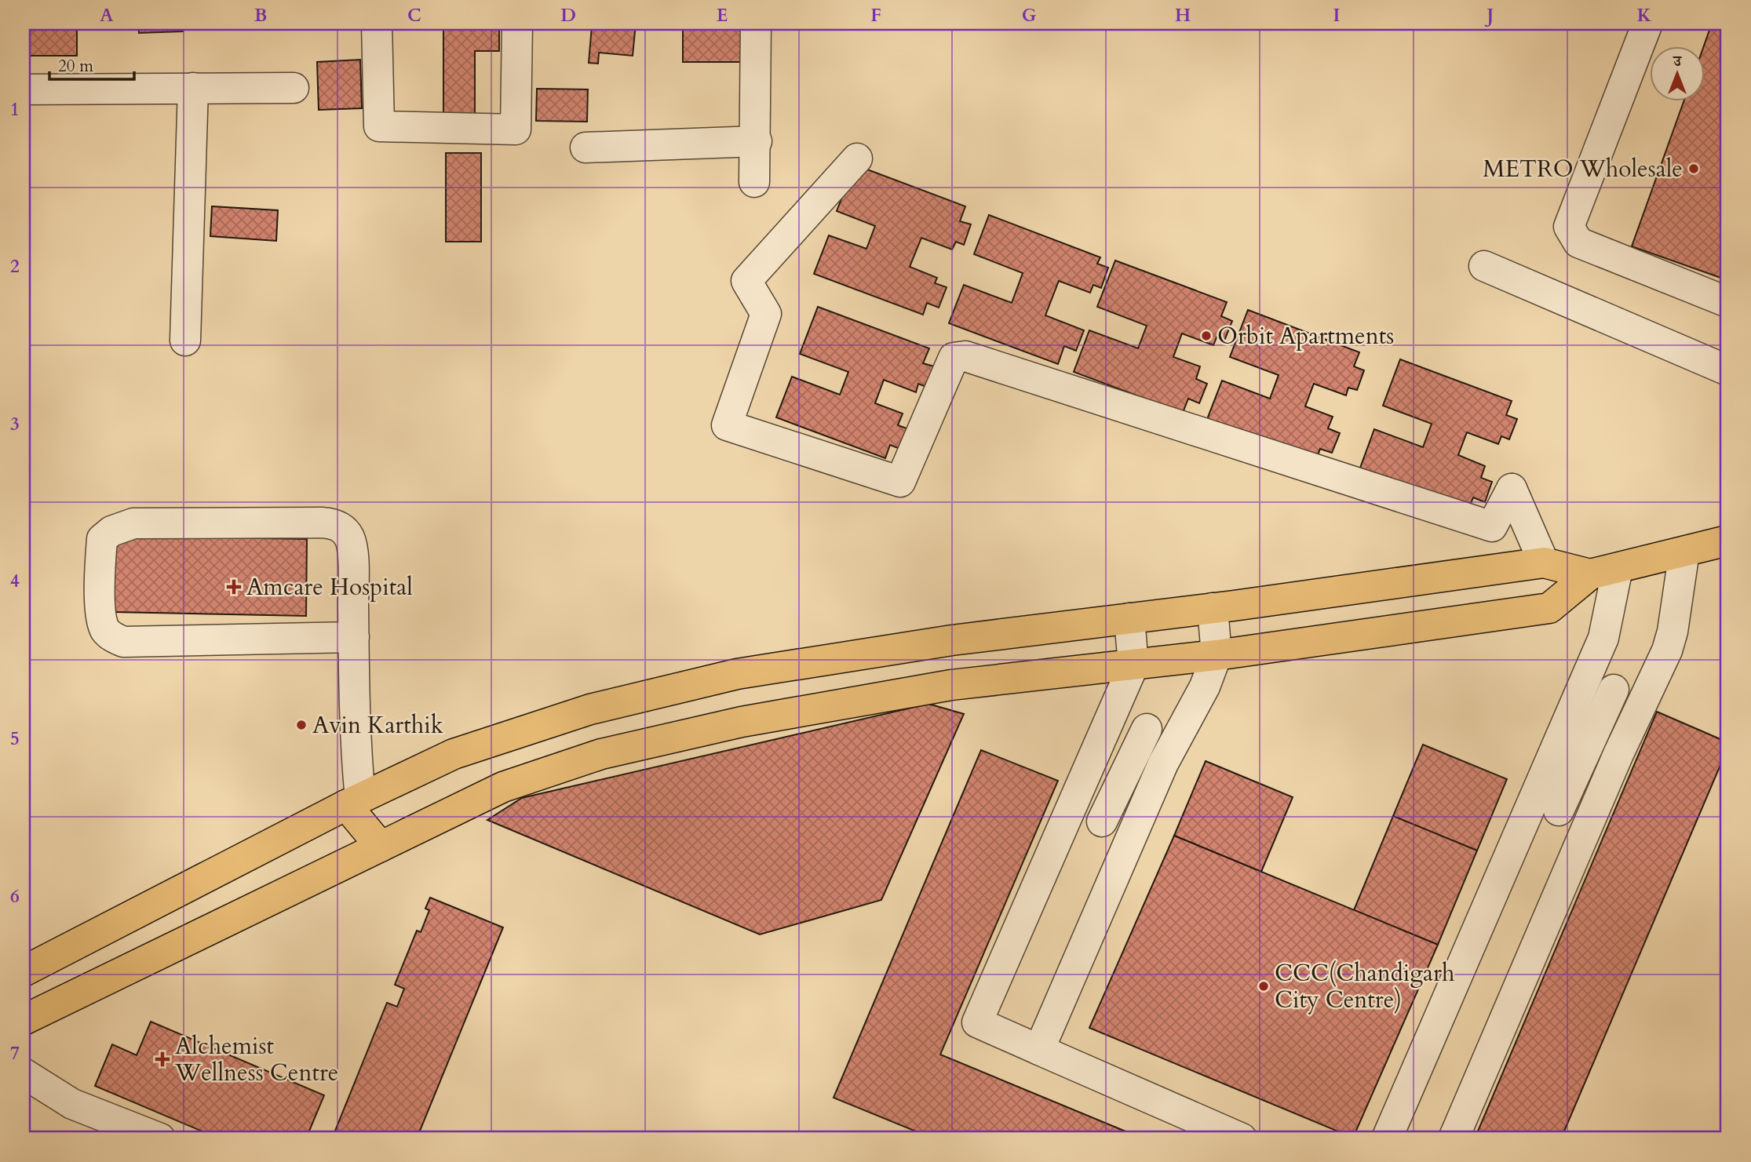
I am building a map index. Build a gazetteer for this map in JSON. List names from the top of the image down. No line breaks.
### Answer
{"places":{"other":["METRO Wholesale","Orbit Apartments","Avin Karthik","CCC(Chandigarh City Centre)"],"health":["Amcare Hospital","Alchemist Wellness Centre"]},"scale_bar":"20 m","north":"top","grid":{"columns":["A","B","C","D","E","F","G","H","I","J","K"],"rows":["1","2","3","4","5","6","7"]}}
